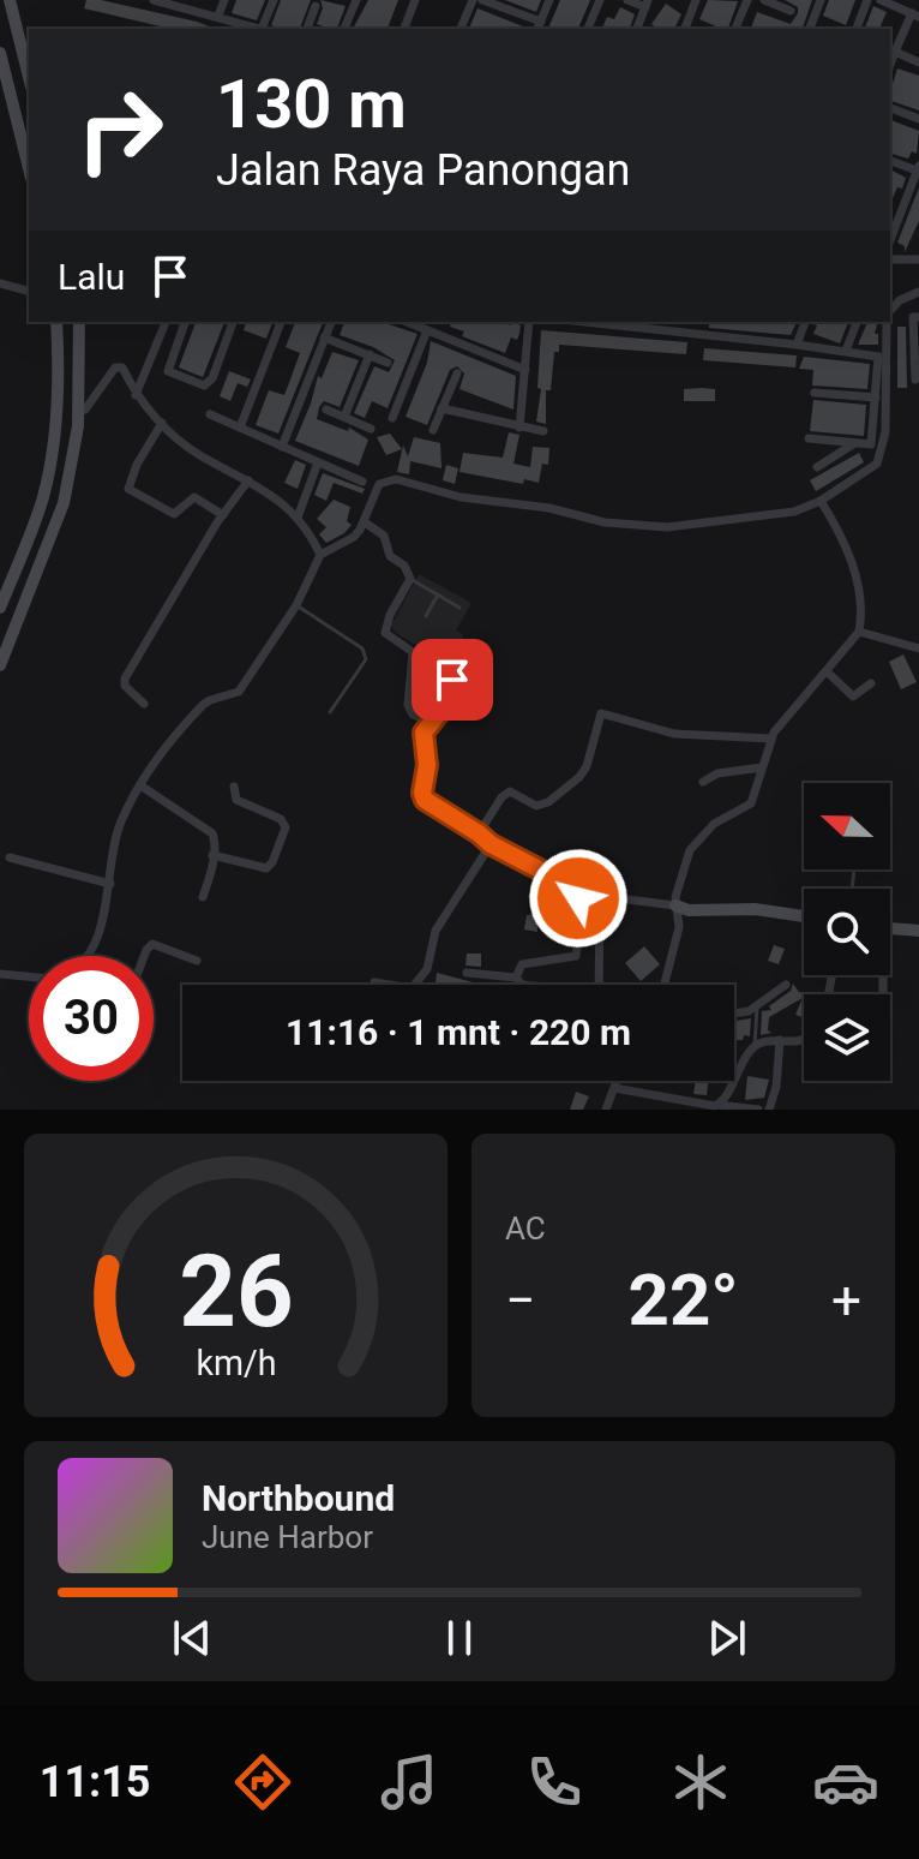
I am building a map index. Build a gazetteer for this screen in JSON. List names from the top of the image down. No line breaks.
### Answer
{"north":"left","page":{"turn":["130 m","Jalan Raya Panongan"],"then":"Lalu","limit":"30","trip":"11:16 · 1 mnt · 220 m","tile":"AC","heat":["−","22°","+"],"song":["Northbound","June Harbor"],"tabs":"11:15","gauge":["26","km/h"]}}
